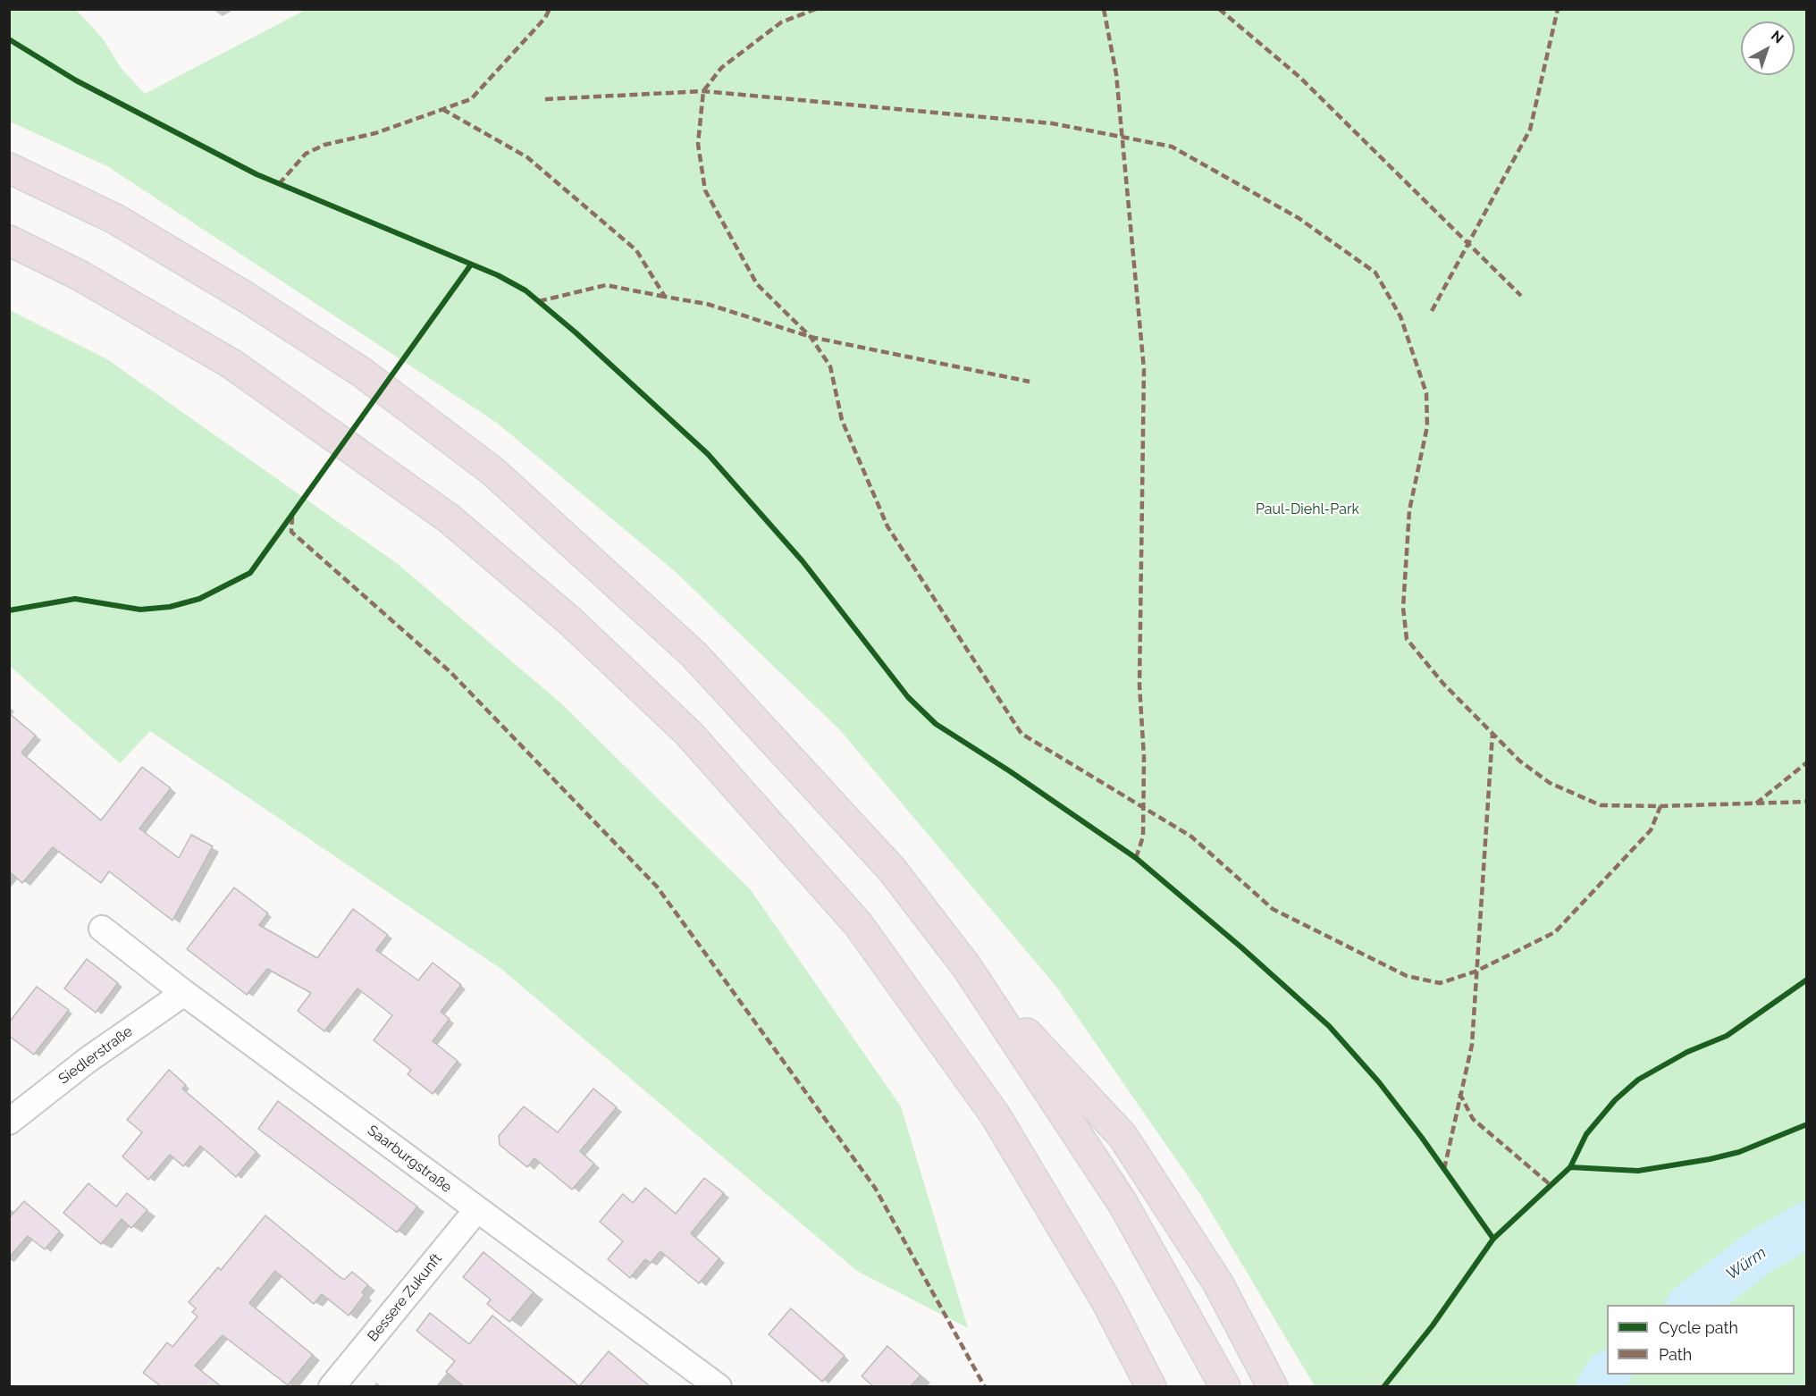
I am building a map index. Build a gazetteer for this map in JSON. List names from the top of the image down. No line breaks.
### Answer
{"streets":{"street":["Siedlerstraße","Saarburgstraße","Bessere Zukunft"]},"crossings":[["Siedlerstraße","Saarburgstraße"],["Saarburgstraße","Bessere Zukunft"]],"water":["Würm"],"parks":["Paul-Diehl-Park"],"legend":["Cycle path","Path"],"north":"top right"}
